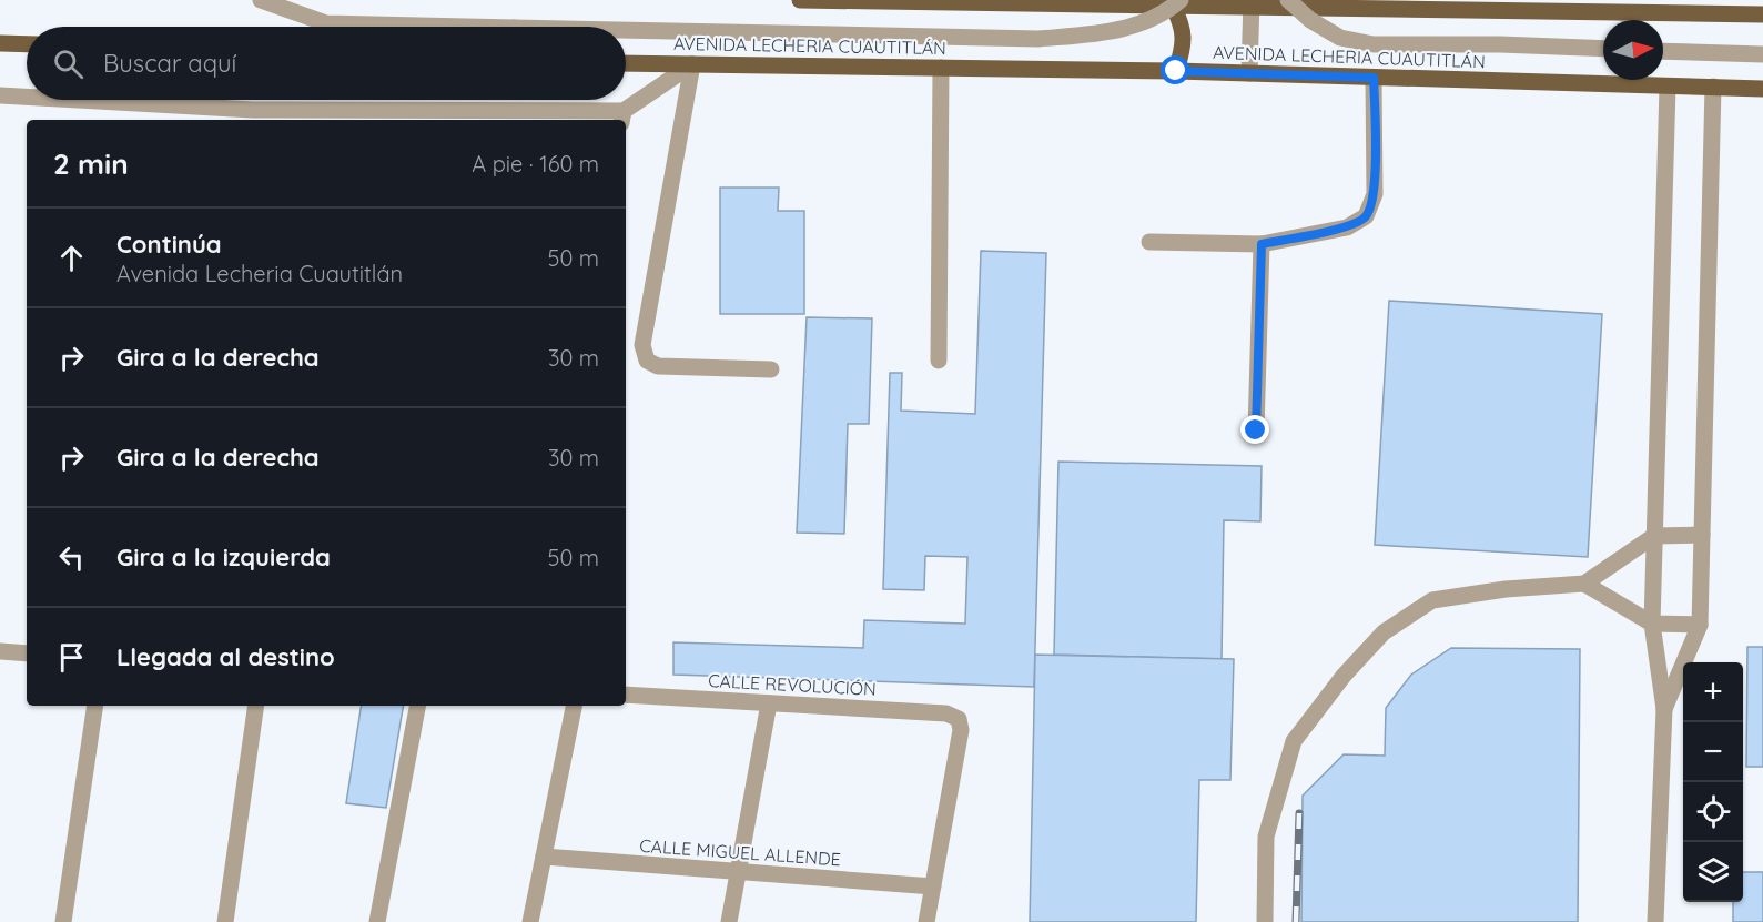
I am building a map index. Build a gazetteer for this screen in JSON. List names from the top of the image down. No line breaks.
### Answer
{"streets":{"main road":["AVENIDA LECHERIA CUAUTITLÁN"],"street":["CALLE REVOLUCIÓN","CALLE MIGUEL ALLENDE"]},"crossings":[["CALLE REVOLUCIÓN","CALLE MIGUEL ALLENDE"]],"north":"right","page":{"search":"Buscar aquí","heading":["2 min","A pie · 160 m"],"list":[["Continúa","Avenida Lecheria Cuautitlán","50 m"],["Gira a la derecha","30 m"],["Gira a la derecha","30 m"],["Gira a la izquierda","50 m"],"Llegada al destino"],"map_buttons":["+","−"]}}
